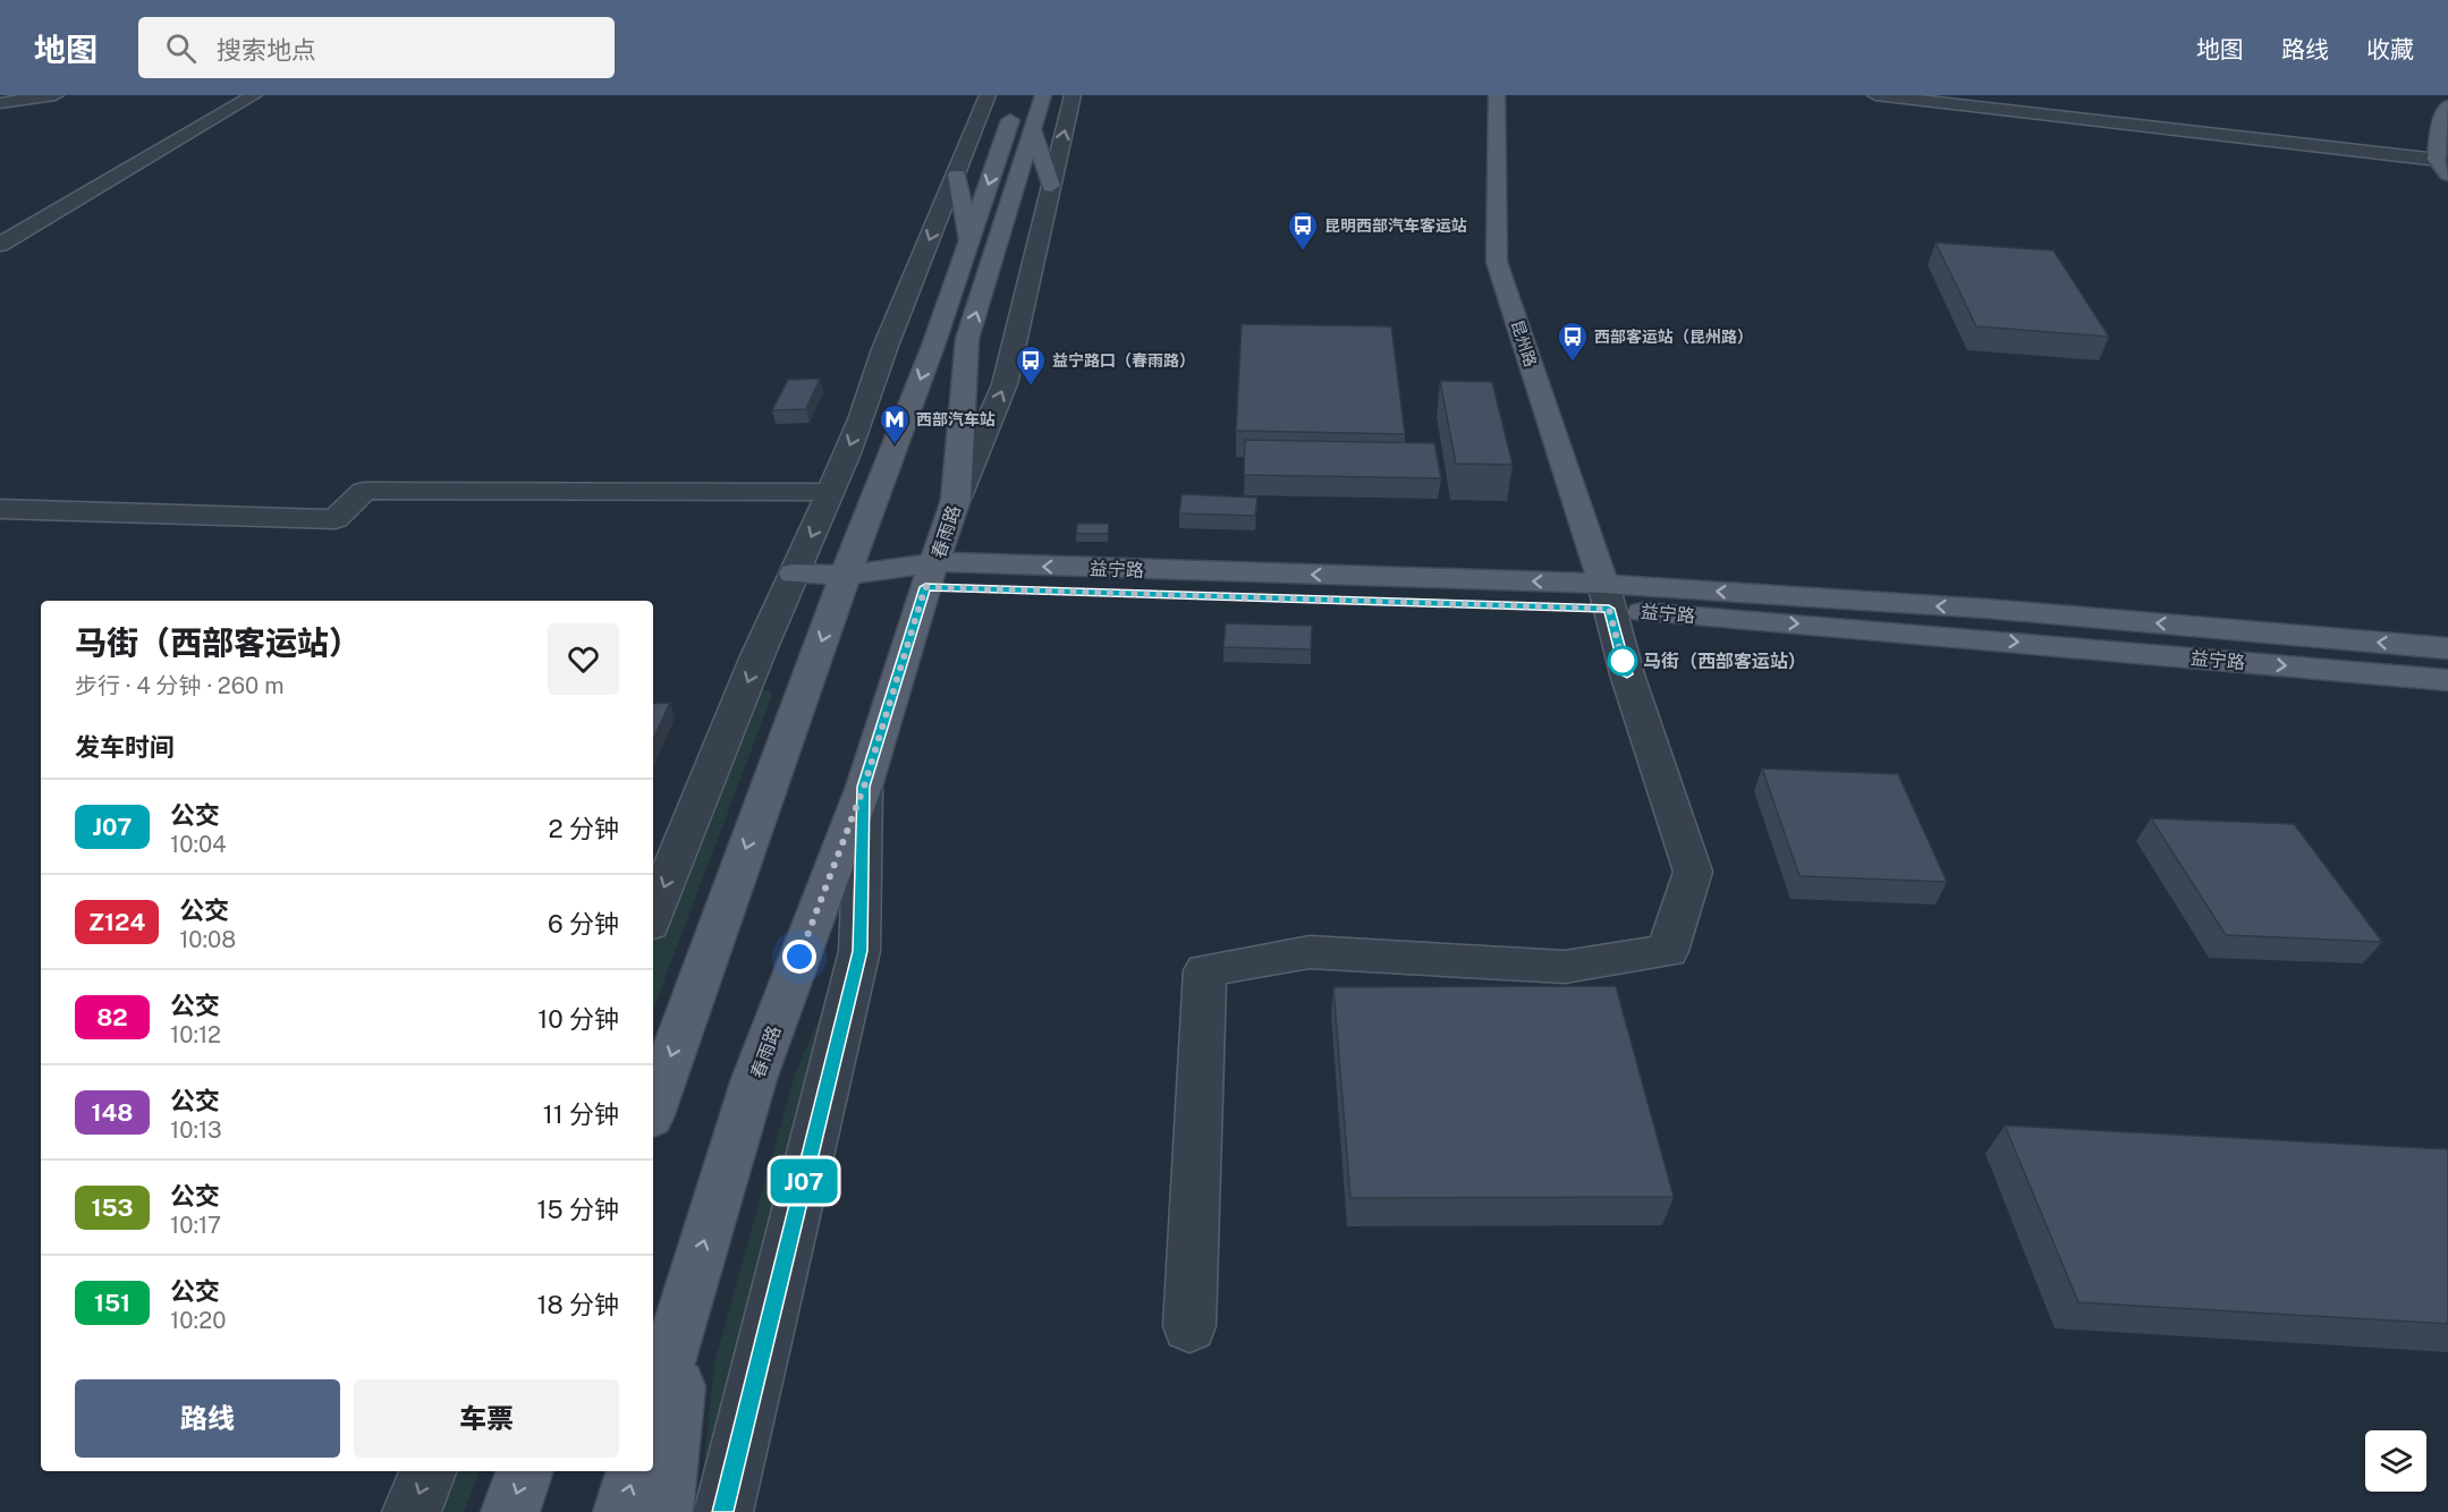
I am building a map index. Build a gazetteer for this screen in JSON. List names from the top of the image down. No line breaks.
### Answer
{"streets":{"main road":["昆州路","春雨路","益宁路"]},"crossings":[["昆州路","益宁路"],["春雨路","益宁路"]],"places":{"bus stop":["昆明西部汽车客运站","西部客运站（昆州路）","益宁路口（春雨路）"],"metro station":["西部汽车站"],"other":["马街（西部客运站）"]},"lines":["bus line J07"],"page":{"header":"地图","search":"搜索地点","nav":["地图","路线","收藏"],"on_map":"J07","heading":[["马街（西部客运站）","步行 · 4 分钟 · 260 m"],"发车时间"],"list":[{"mark":"J07","name":"公交","note":"10:04","value":"2 分钟"},{"mark":"Z124","name":"公交","note":"10:08","value":"6 分钟"},{"mark":"82","name":"公交","note":"10:12","value":"10 分钟"},{"mark":"148","name":"公交","note":"10:13","value":"11 分钟"},{"mark":"153","name":"公交","note":"10:17","value":"15 分钟"},{"mark":"151","name":"公交","note":"10:20","value":"18 分钟"}],"buttons":["路线","车票"]}}
